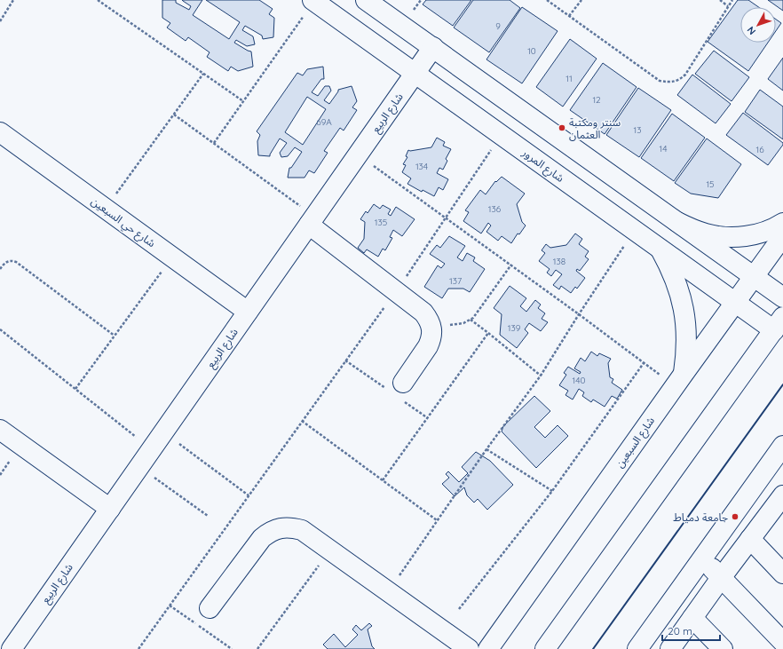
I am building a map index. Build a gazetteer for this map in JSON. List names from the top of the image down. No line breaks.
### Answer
{"streets":{"street":["شارع الربيع","شارع المرور","شارع حي السبعين","شارع السبعين"]},"crossings":[["شارع الربيع","شارع المرور"],["شارع الربيع","شارع حي السبعين"],["شارع المرور","شارع السبعين"]],"places":["سنتر ومكتبة العثمان","جامعة دمياط"],"house_numbers":["9","10","11","12","69A","13","14","16","134","15","136","135","138","137","139","140"],"scale_bar":"20 m","north":"bottom left"}
